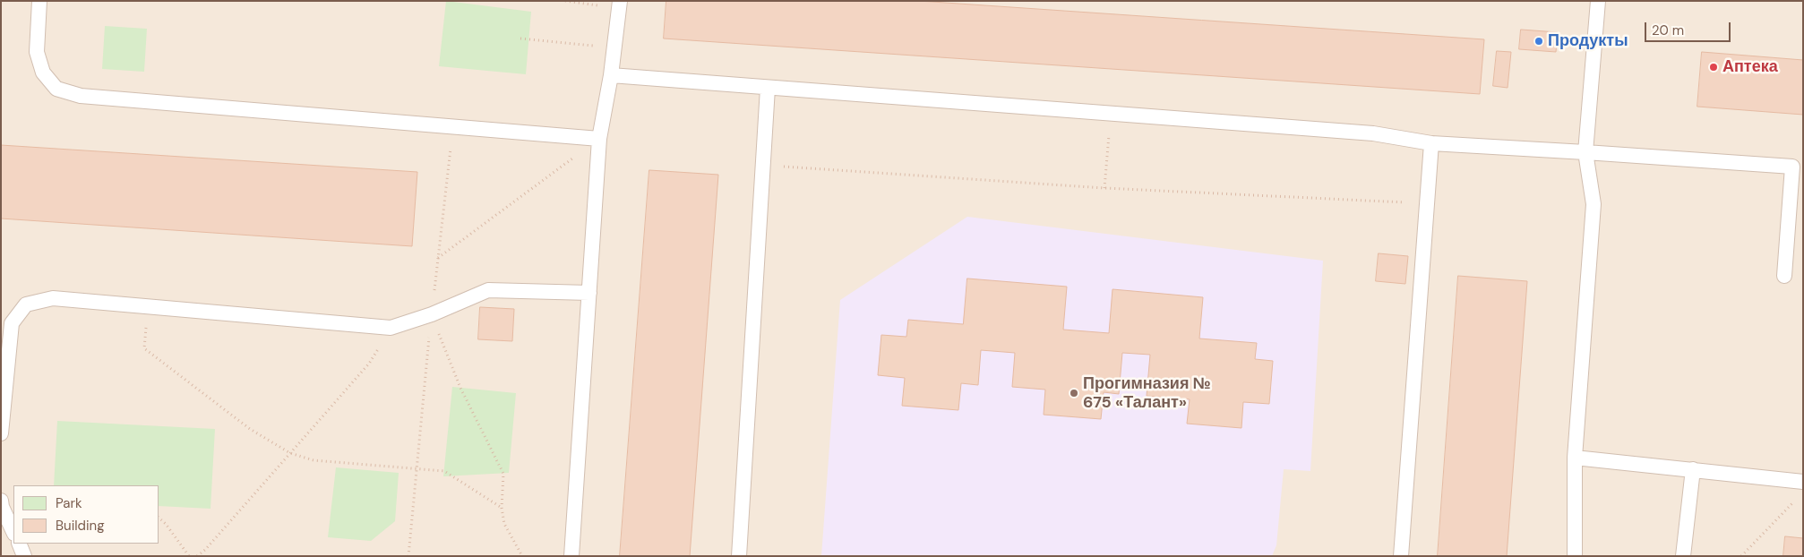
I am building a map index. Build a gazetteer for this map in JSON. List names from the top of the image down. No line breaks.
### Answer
{"places":["Продукты","Аптека","Прогимназия № 675 «Талант»"],"legend":["Park","Building"],"scale_bar":"20 m"}
